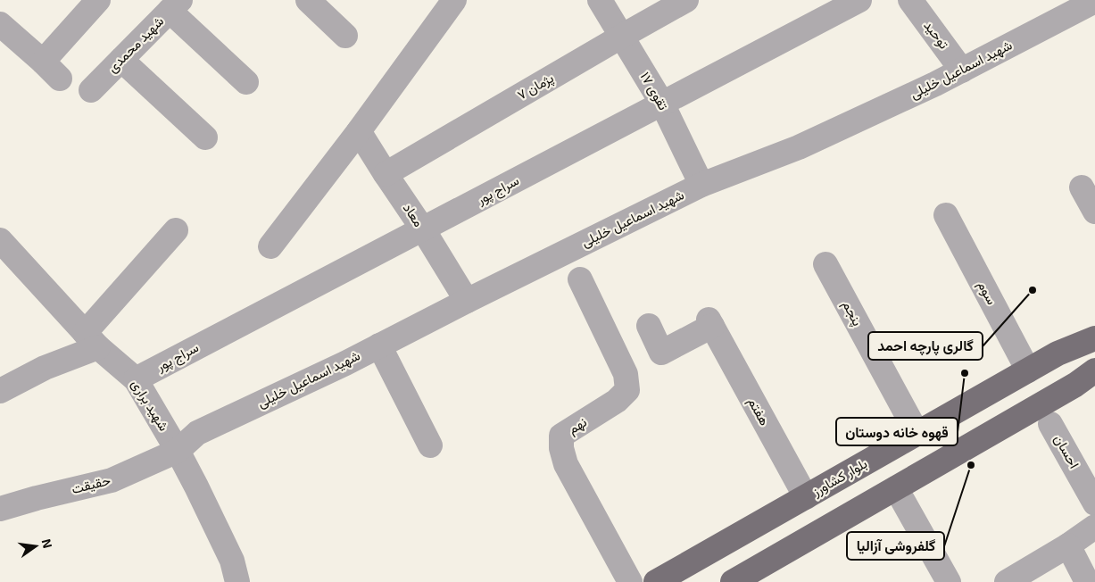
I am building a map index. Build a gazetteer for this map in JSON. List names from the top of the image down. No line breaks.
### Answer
{"streets":{"main road":["بلوار کشاورز"],"street":["توحید","شهید محمدی","شهید اسماعیل خلیلی","پژمان ۷","تقوی ۱۷","سراج پور","معاد","سوم","پنجم","شهید براری","هفتم","نهم","احسان","حقیقت"]},"crossings":[["توحید","شهید اسماعیل خلیلی"],["شهید اسماعیل خلیلی","تقوی ۱۷"],["شهید اسماعیل خلیلی","معاد"],["شهید اسماعیل خلیلی","شهید براری"],["شهید اسماعیل خلیلی","حقیقت"],["پژمان ۷","تقوی ۱۷"],["پژمان ۷","معاد"],["تقوی ۱۷","سراج پور"],["سراج پور","معاد"],["سراج پور","شهید براری"],["سوم","بلوار کشاورز"],["پنجم","بلوار کشاورز"],["شهید براری","حقیقت"],["هفتم","بلوار کشاورز"]],"places":["گالری پارچه احمد","قهوه خانه دوستان","گلفروشی آزالیا"],"north":"right"}
